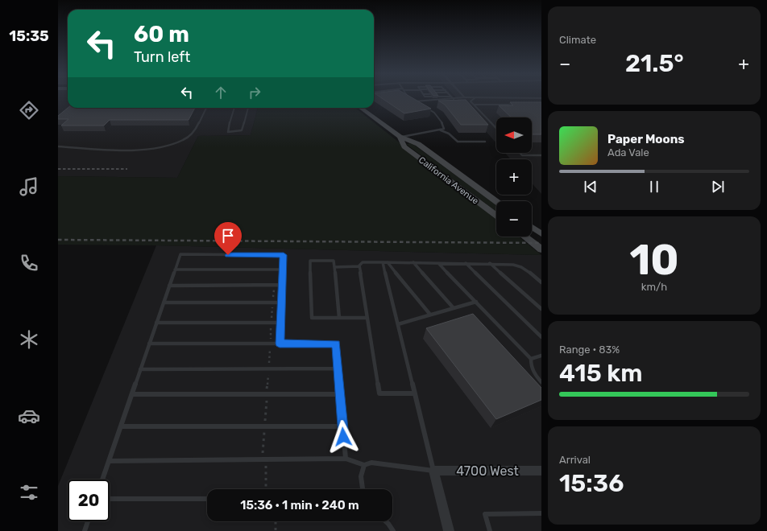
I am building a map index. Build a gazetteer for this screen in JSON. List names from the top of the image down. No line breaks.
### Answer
{"streets":{"main road":["California Avenue"],"street":["4700 West"]},"north":"left","page":{"tabs":"15:35","tile":["Climate",["10","km/h"],["Range · 83%","415 km"],["Arrival","15:36"]],"turn":["60 m","Turn left"],"heat":["−","21.5°","+"],"map_buttons":["+","−"],"song":["Paper Moons","Ada Vale"],"limit":"20","trip":"15:36 · 1 min · 240 m"}}
